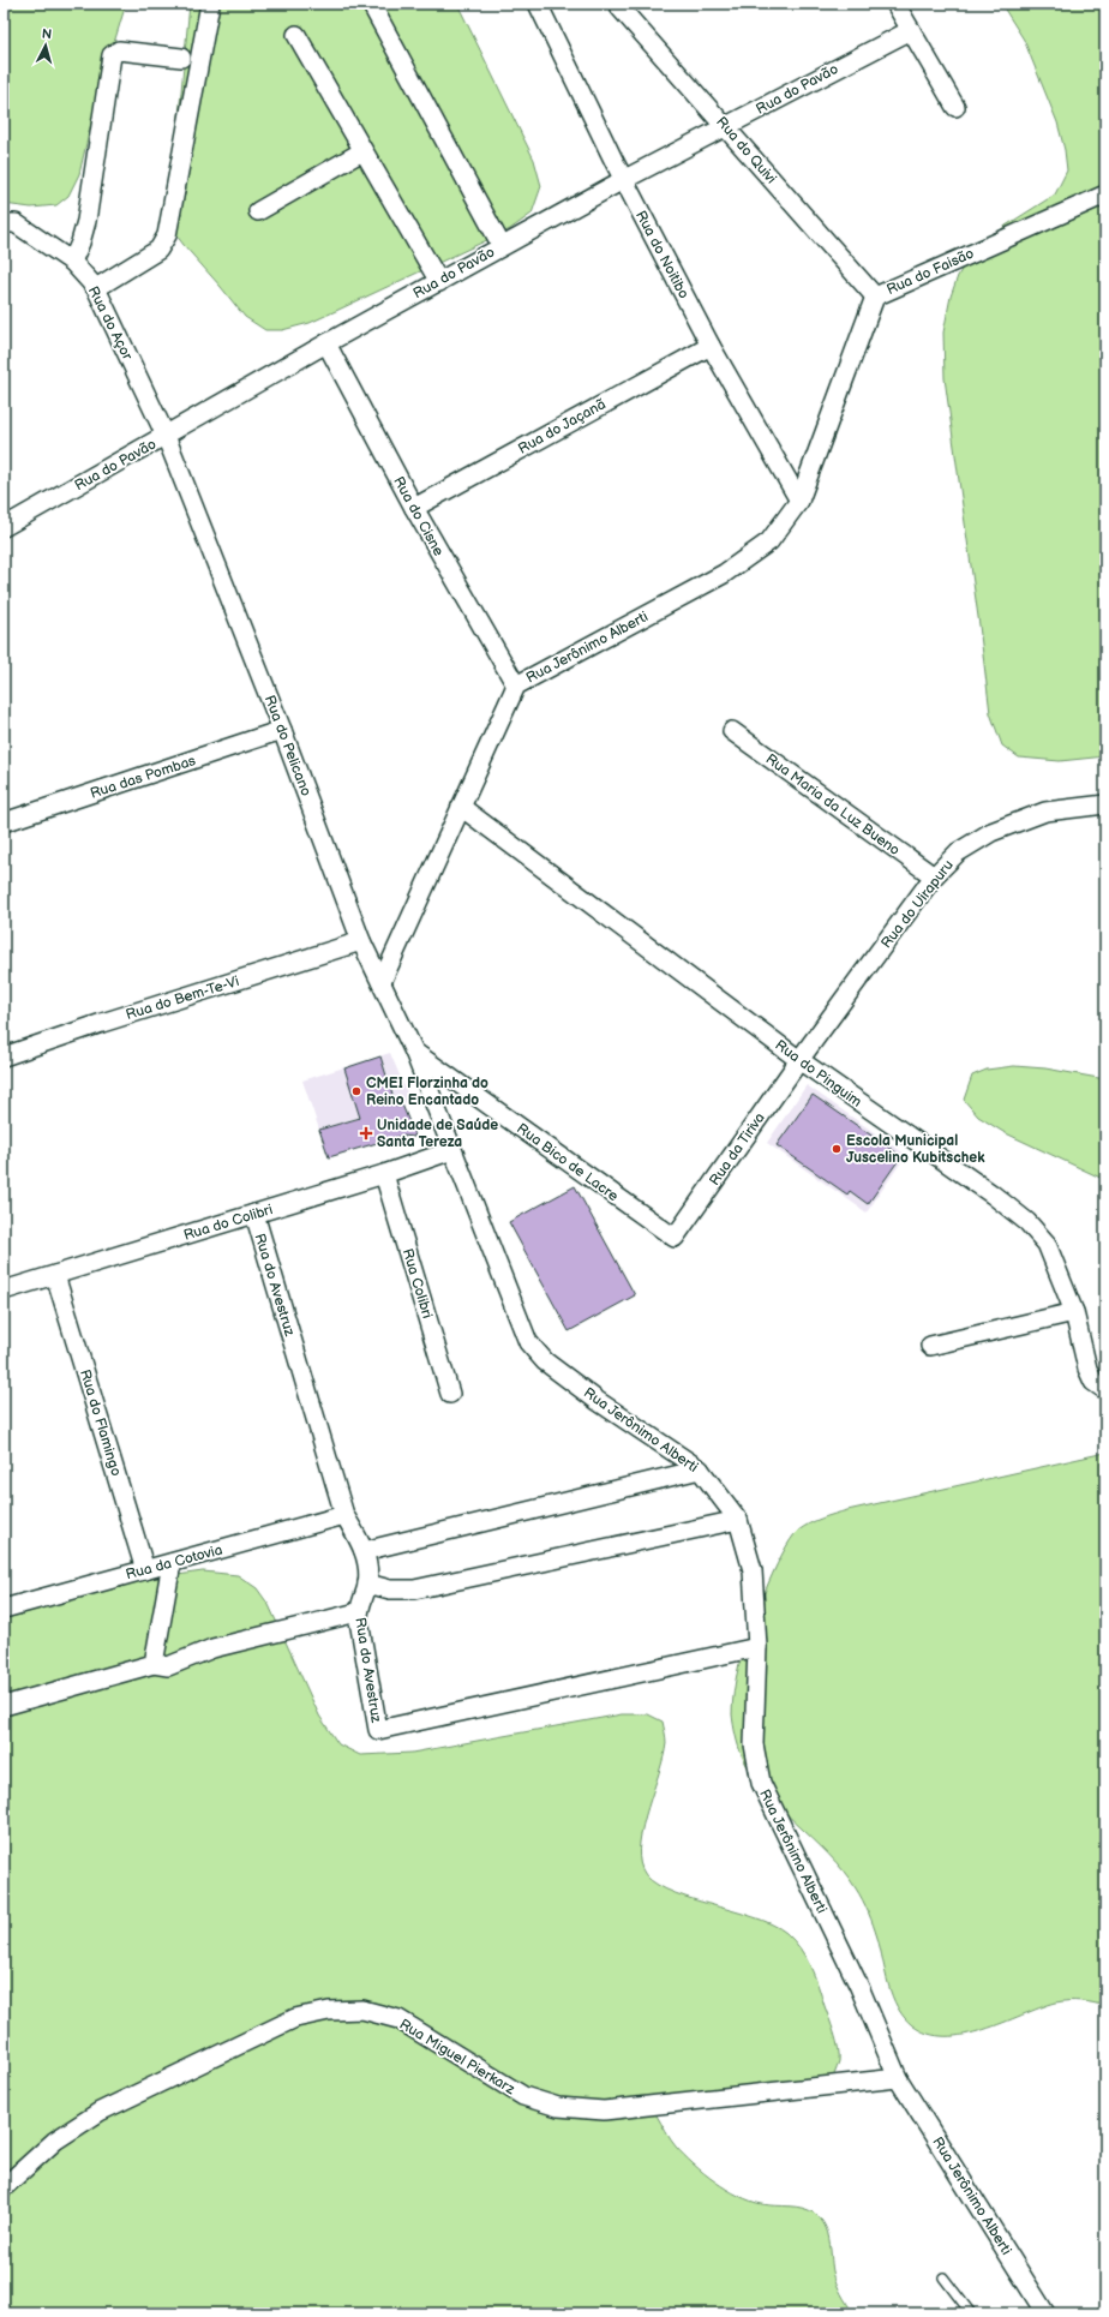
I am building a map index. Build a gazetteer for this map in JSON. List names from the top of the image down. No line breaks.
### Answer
{"streets":{"street":["Rua do Pavão","Rua do Quivi","Rua do Noitibo","Rua do Faisão","Rua do Açor","Rua do Jaçanã","Rua do Cisne","Rua Jerônimo Alberti","Rua do Pelicano","Rua das Pombas","Rua Maria da Luz Bueno","Rua do Uirapuru","Rua do Bem-Te-Vi","Rua do Pinguim","Rua da Tiriva","Rua Bico de Lacre","Rua do Colibri","Rua Colibri","Rua do Avestruz","Rua do Flamingo","Rua da Cotovia","Rua Miguel Pierkarz"]},"crossings":[["Rua do Pavão","Rua do Quivi"],["Rua do Pavão","Rua do Noitibo"],["Rua do Pavão","Rua do Açor"],["Rua do Pavão","Rua do Cisne"],["Rua do Pavão","Rua do Pelicano"],["Rua do Quivi","Rua do Faisão"],["Rua do Noitibo","Rua do Faisão"],["Rua do Noitibo","Rua do Jaçanã"],["Rua do Noitibo","Rua Jerônimo Alberti"],["Rua do Faisão","Rua Jerônimo Alberti"],["Rua do Açor","Rua do Pelicano"],["Rua do Jaçanã","Rua do Cisne"],["Rua do Cisne","Rua Jerônimo Alberti"],["Rua Jerônimo Alberti","Rua do Pelicano"],["Rua Jerônimo Alberti","Rua do Pinguim"],["Rua Jerônimo Alberti","Rua Bico de Lacre"],["Rua Jerônimo Alberti","Rua do Colibri"],["Rua Jerônimo Alberti","Rua do Avestruz"],["Rua Jerônimo Alberti","Rua Miguel Pierkarz"],["Rua do Pelicano","Rua das Pombas"],["Rua do Pelicano","Rua do Bem-Te-Vi"],["Rua do Pelicano","Rua Bico de Lacre"],["Rua Maria da Luz Bueno","Rua do Uirapuru"],["Rua do Uirapuru","Rua do Pinguim"],["Rua do Uirapuru","Rua da Tiriva"],["Rua do Pinguim","Rua da Tiriva"],["Rua da Tiriva","Rua Bico de Lacre"],["Rua do Colibri","Rua Colibri"],["Rua do Colibri","Rua do Avestruz"],["Rua do Colibri","Rua do Flamingo"],["Rua do Avestruz","Rua da Cotovia"],["Rua do Flamingo","Rua da Cotovia"]],"places":{"other":["CMEI Florzinha do Reino Encantado","Escola Municipal Juscelino Kubitschek"],"health":["Unidade de Saúde Santa Tereza"]},"north":"top"}
